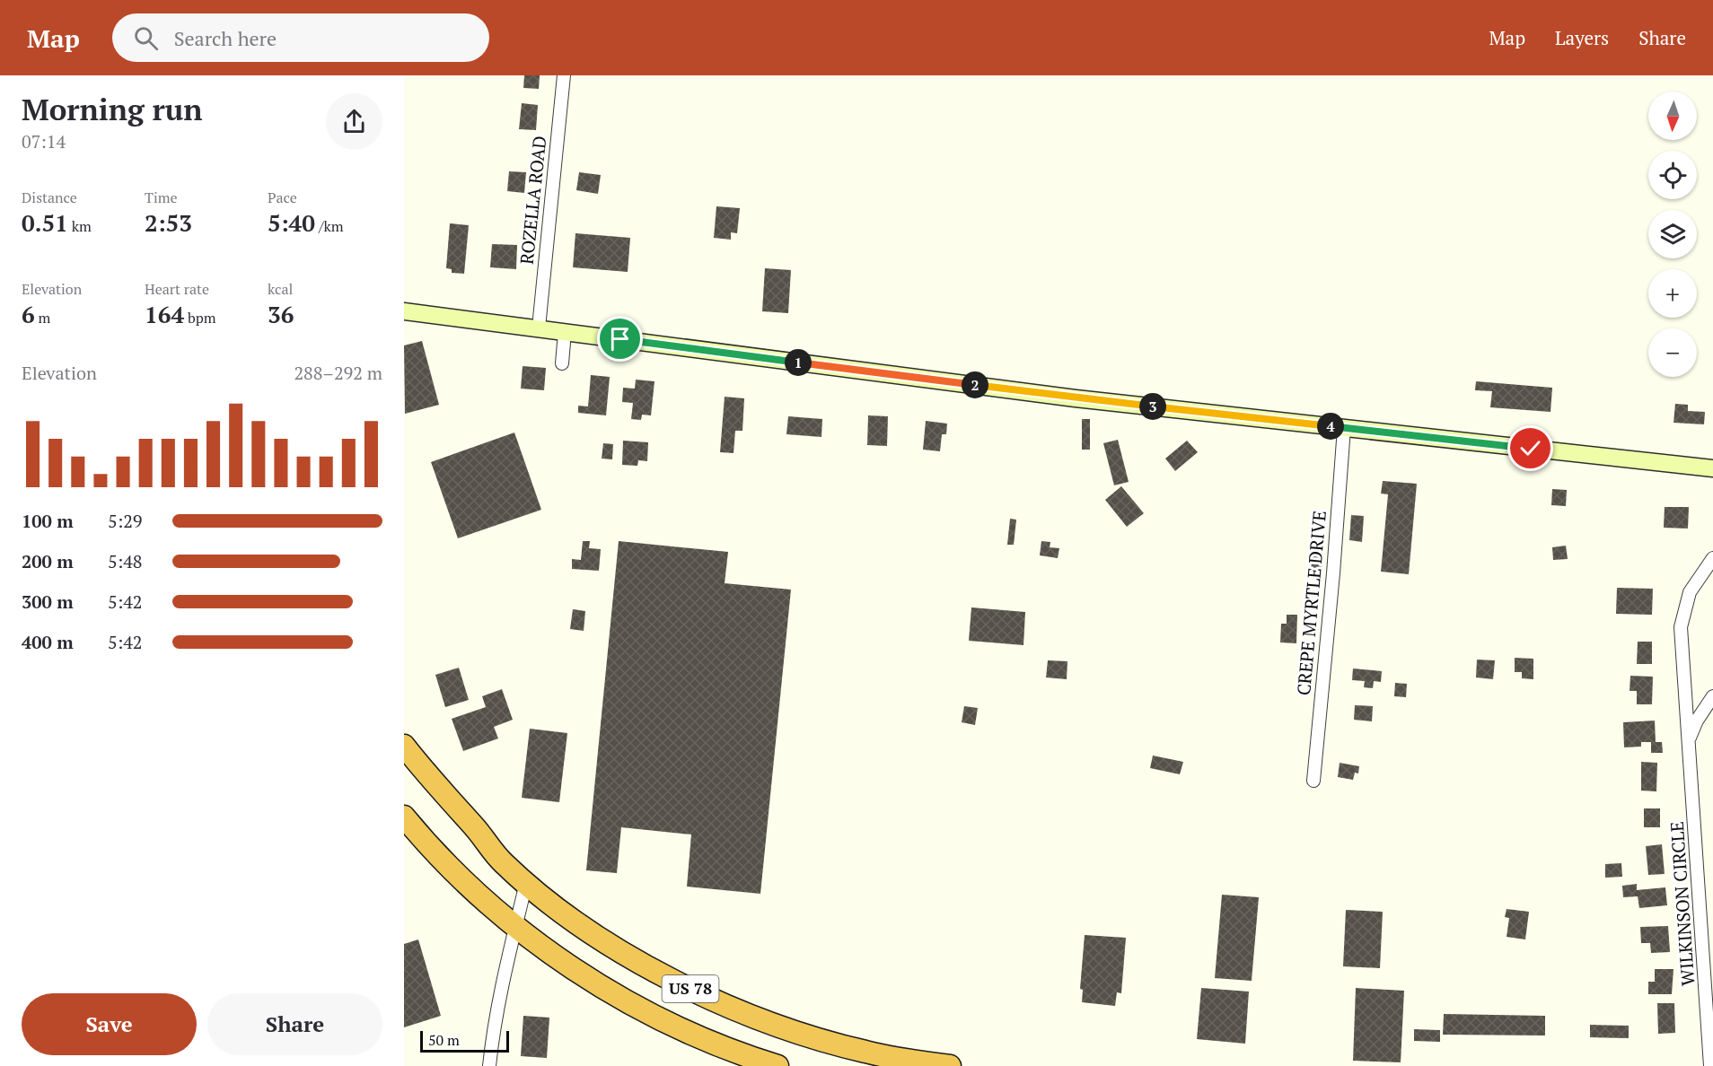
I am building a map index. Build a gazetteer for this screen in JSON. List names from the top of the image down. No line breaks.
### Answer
{"streets":{"highway":["US 78"],"street":["ROZELLA ROAD","CREPE MYRTLE DRIVE","WILKINSON CIRCLE"]},"scale_bar":"50 m","north":"bottom","page":{"header":"Map","search":"Search here","nav":["Map","Layers","Share"],"heading":["Morning run","07:14"],"map_buttons":["+","−"],"stats":[["Distance","0.51 km"],["Time","2:53"],["Pace","5:40 /km"],["Elevation","6 m"],["Heart rate","164 bpm"],["kcal","36"]],"pins":["1","2","3","4"],"chart":["Elevation","288–292 m"],"list":[{"name":"100 m","note":"5:29"},{"name":"200 m","note":"5:48"},{"name":"300 m","note":"5:42"},{"name":"400 m","note":"5:42"}],"buttons":["Save","Share"],"scale":"50 m"}}
